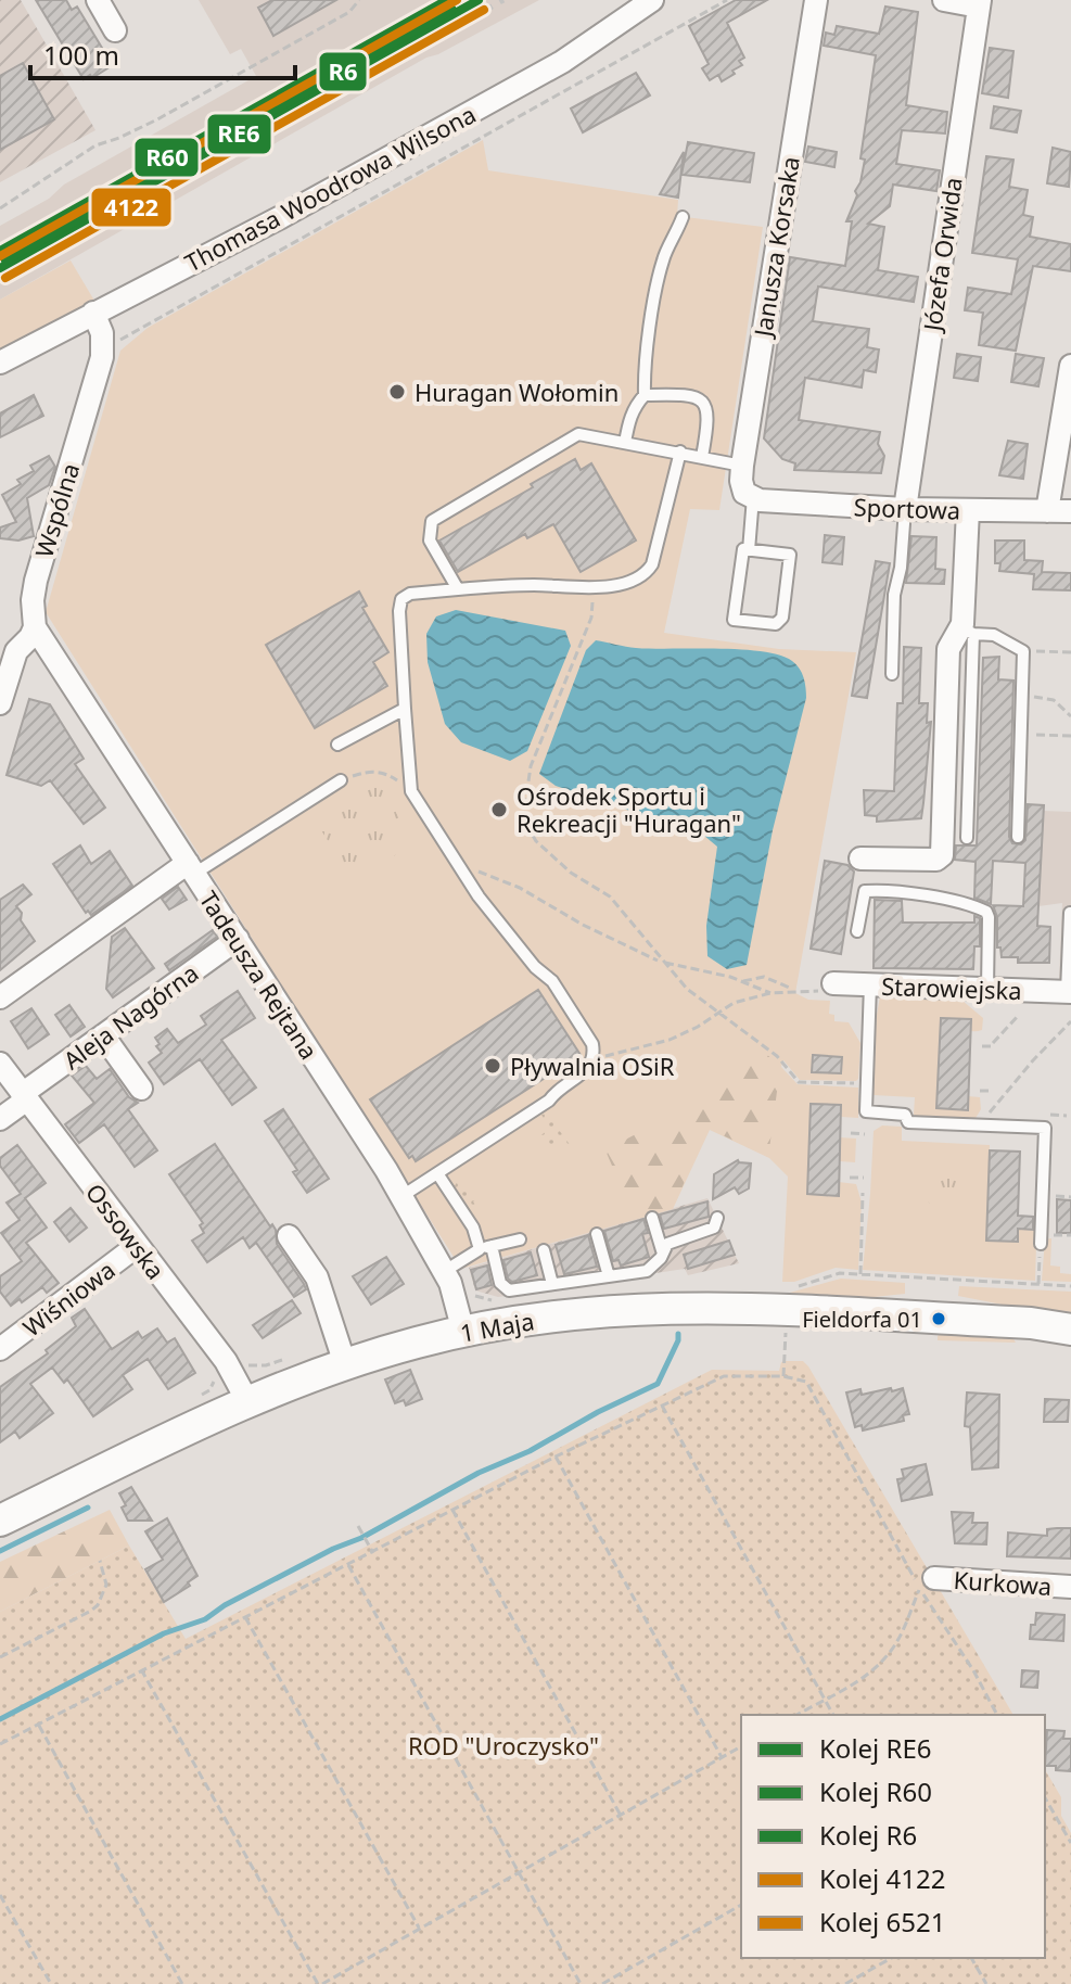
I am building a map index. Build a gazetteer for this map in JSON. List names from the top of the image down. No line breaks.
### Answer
{"streets":{"main road":["1 Maja"],"street":["Thomasa Woodrowa Wilsona","Janusza Korsaka","Józefa Orwida","Sportowa","Wspólna","Tadeusza Rejtana","Starowiejska","Aleja Nagórna","Ossowska","Wiśniowa","Kurkowa"]},"crossings":[["Thomasa Woodrowa Wilsona","Wspólna"],["Janusza Korsaka","Sportowa"],["Józefa Orwida","Sportowa"],["Wspólna","Tadeusza Rejtana"],["Tadeusza Rejtana","Aleja Nagórna"],["Tadeusza Rejtana","1 Maja"],["Aleja Nagórna","Ossowska"],["Ossowska","Wiśniowa"],["Ossowska","1 Maja"]],"parks":["ROD \"Uroczysko\""],"places":["Huragan Wołomin","Ośrodek Sportu i Rekreacji \"Huragan\"","Pływalnia OSiR","Fieldorfa 01"],"lines":["rail line RE6","rail line R60","rail line 6521","rail line R6","rail line 4122"],"legend":["Kolej RE6","Kolej R60","Kolej R6","Kolej 4122","Kolej 6521"],"scale_bar":"100 m"}
